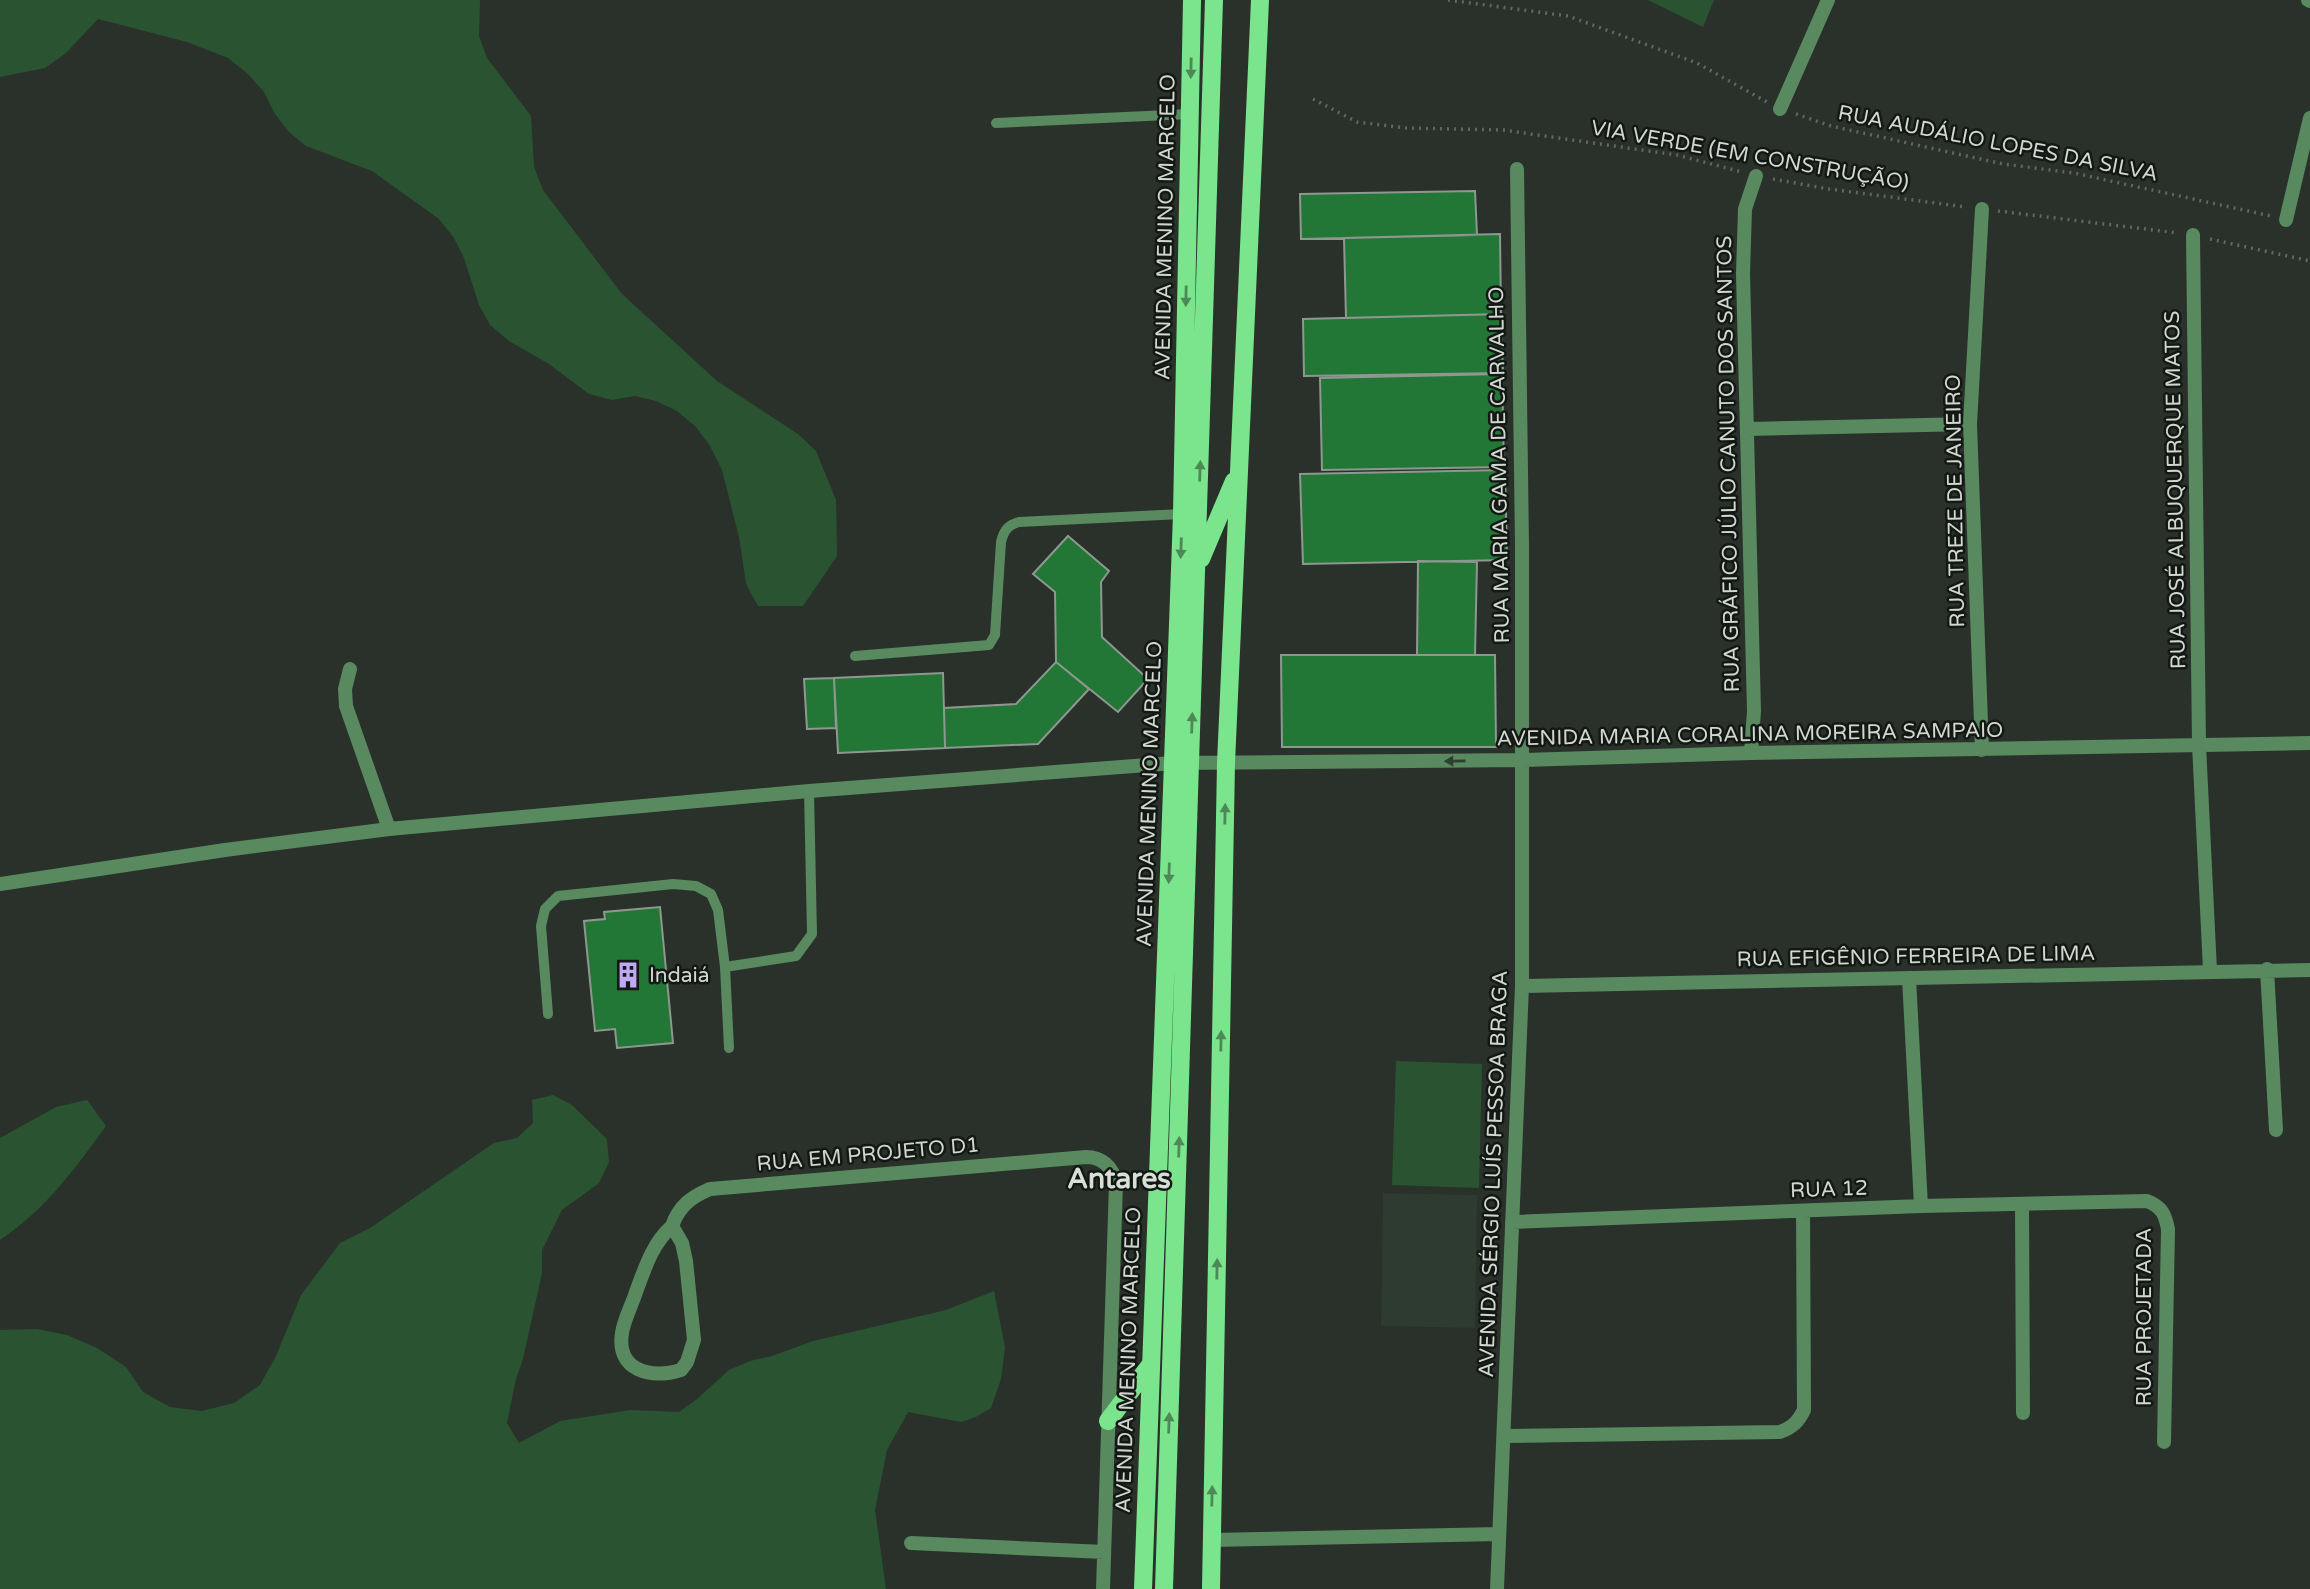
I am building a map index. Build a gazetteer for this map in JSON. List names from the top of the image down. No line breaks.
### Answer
{"streets":{"main road":["AVENIDA MENINO MARCELO"],"street":["RUA GRÁFICO JÚLIO CANUTO DOS SANTOS","RUA MARIA GAMA DE CARVALHO","RUA JOSÉ ALBUQUERQUE MATOS","RUA TREZE DE JANEIRO","AVENIDA MARIA CORALINA MOREIRA SAMPAIO","RUA EFIGÊNIO FERREIRA DE LIMA","RUA EM PROJETO D1","AVENIDA SÉRGIO LUÍS PESSOA BRAGA","RUA 12","RUA PROJETADA"],"path":["RUA AUDÁLIO LOPES DA SILVA","VIA VERDE (EM CONSTRUÇÃO)"]},"crossings":[["VIA VERDE (EM CONSTRUÇÃO)","RUA GRÁFICO JÚLIO CANUTO DOS SANTOS"],["VIA VERDE (EM CONSTRUÇÃO)","RUA JOSÉ ALBUQUERQUE MATOS"],["VIA VERDE (EM CONSTRUÇÃO)","RUA TREZE DE JANEIRO"],["AVENIDA MENINO MARCELO","AVENIDA MARIA CORALINA MOREIRA SAMPAIO"],["AVENIDA MENINO MARCELO","RUA EM PROJETO D1"],["RUA GRÁFICO JÚLIO CANUTO DOS SANTOS","AVENIDA MARIA CORALINA MOREIRA SAMPAIO"],["RUA MARIA GAMA DE CARVALHO","AVENIDA MARIA CORALINA MOREIRA SAMPAIO"],["RUA MARIA GAMA DE CARVALHO","AVENIDA SÉRGIO LUÍS PESSOA BRAGA"],["RUA JOSÉ ALBUQUERQUE MATOS","AVENIDA MARIA CORALINA MOREIRA SAMPAIO"],["RUA JOSÉ ALBUQUERQUE MATOS","RUA EFIGÊNIO FERREIRA DE LIMA"],["RUA TREZE DE JANEIRO","AVENIDA MARIA CORALINA MOREIRA SAMPAIO"],["AVENIDA MARIA CORALINA MOREIRA SAMPAIO","AVENIDA SÉRGIO LUÍS PESSOA BRAGA"],["RUA EFIGÊNIO FERREIRA DE LIMA","AVENIDA SÉRGIO LUÍS PESSOA BRAGA"],["AVENIDA SÉRGIO LUÍS PESSOA BRAGA","RUA 12"],["RUA 12","RUA PROJETADA"]],"districts":["Antares"],"places":{"building":["Indaiá"]}}
